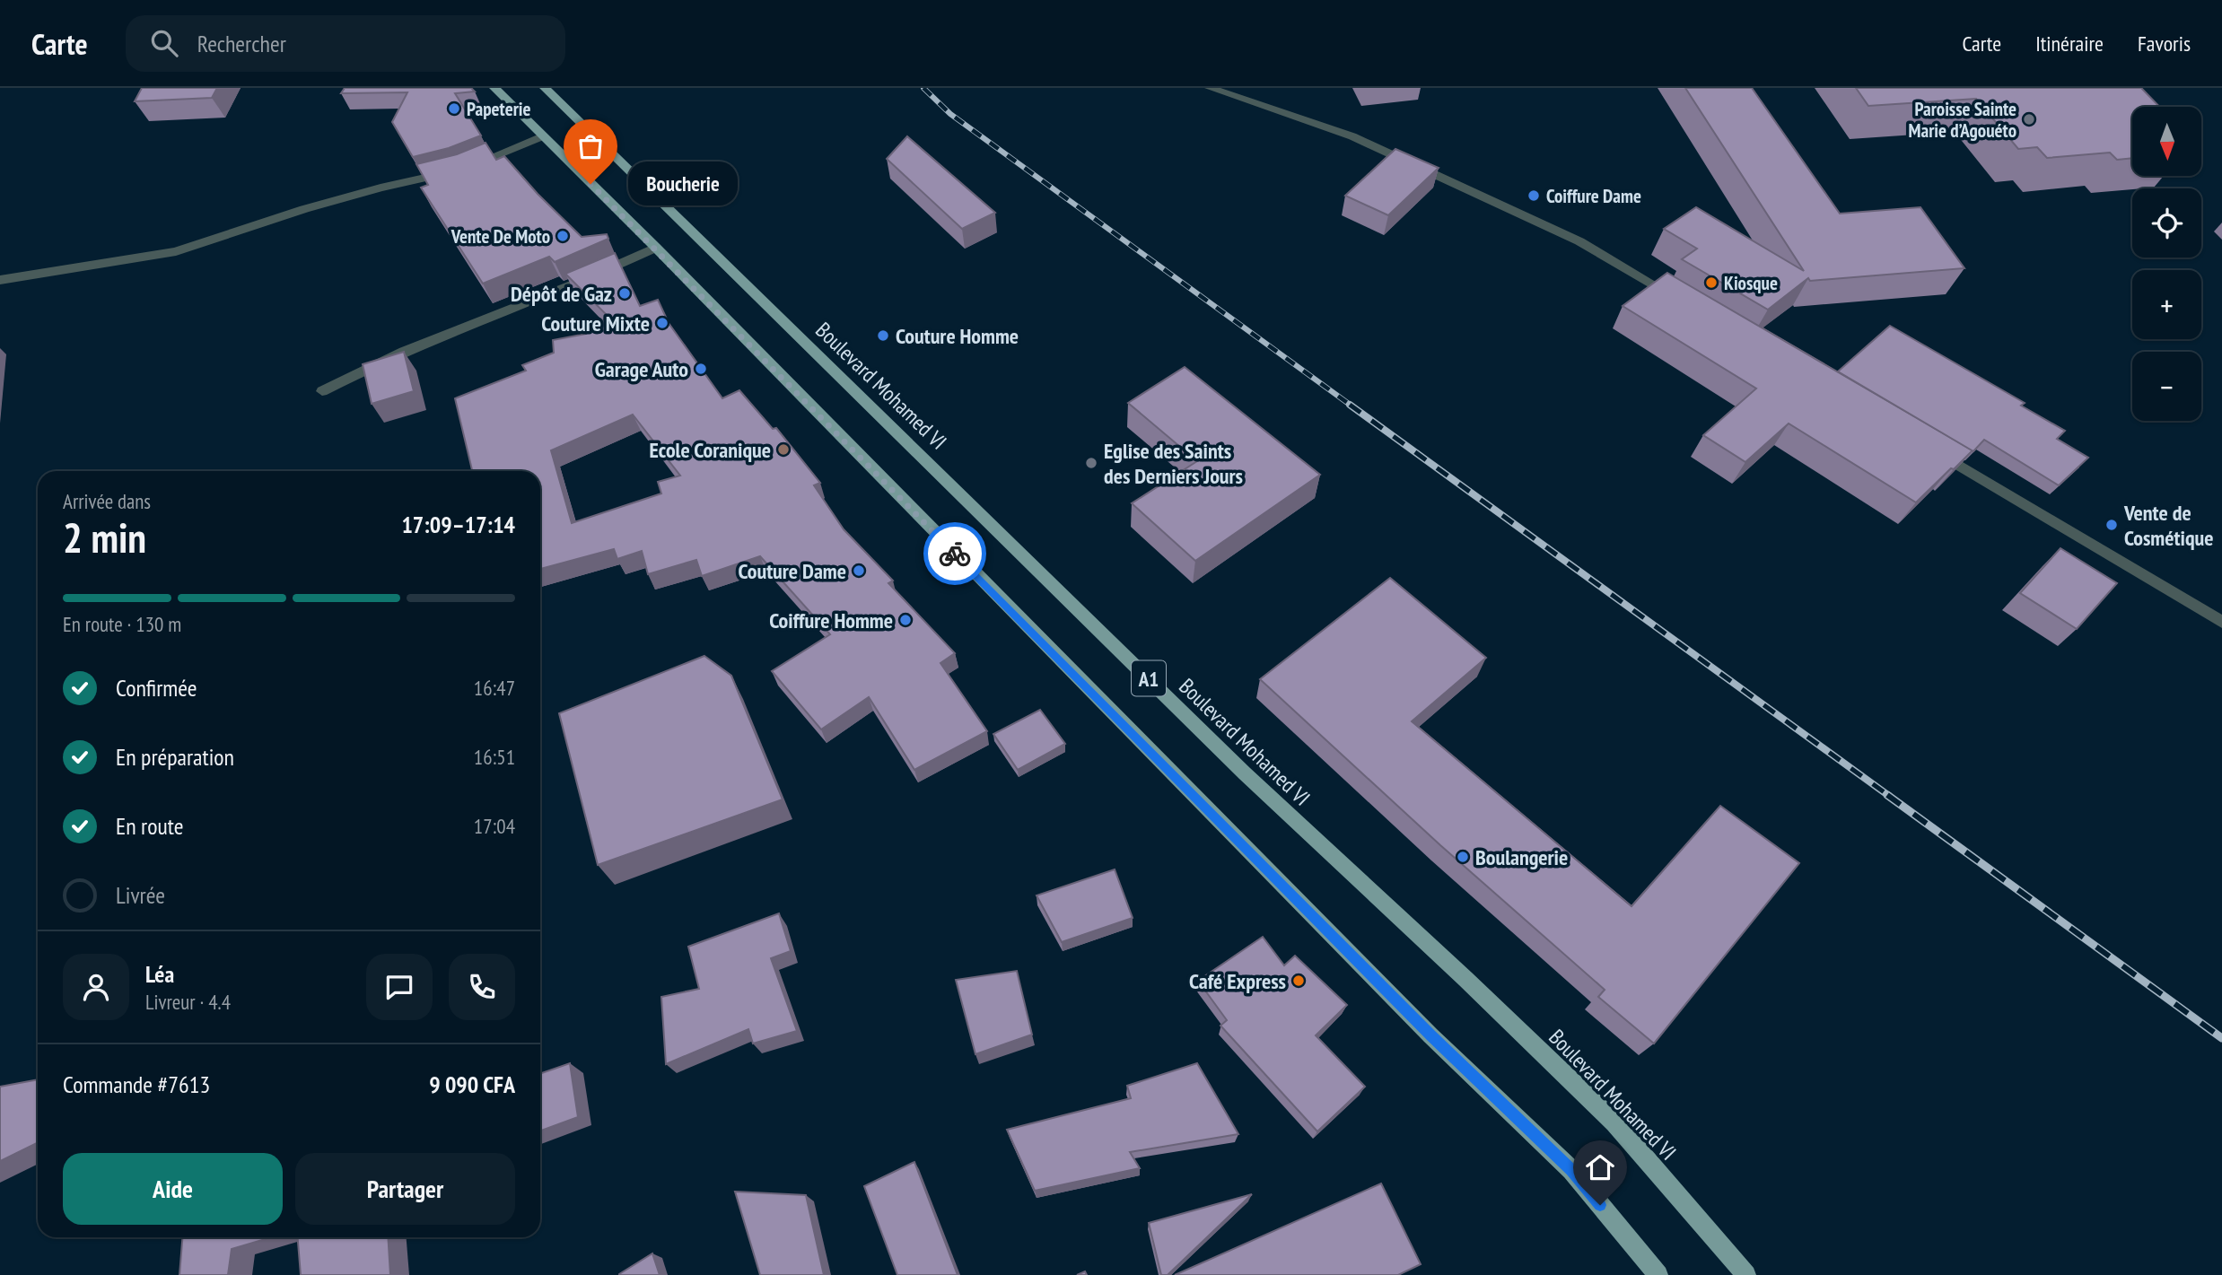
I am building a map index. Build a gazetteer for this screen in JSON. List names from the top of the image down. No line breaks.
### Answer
{"streets":{"main road":["Boulevard Mohamed VI","A1"]},"places":["Papeterie","Paroisse Sainte Marie d’Agouéto","Boucherie","Coiffure Dame","Vente De Moto","Kiosque","Dépôt de Gaz","Couture Mixte","Couture Homme","Garage Auto","Ecole Coranique","Eglise des Saints des Derniers Jours","Vente de Cosmétique","Couture Dame","Coiffure Homme","Boulangerie","Café Express"],"north":"bottom","page":{"header":"Carte","search":"Rechercher","nav":["Carte","Itinéraire","Favoris"],"map_buttons":["+","−"],"bubble":"Boucherie","heading":["2 min","Arrivée dans","17:09–17:14"],"panel":["Léa","Livreur · 4.4","Commande #7613","9 090 CFA"],"bar":"En route · 130 m","list":[["Confirmée","16:47"],["En préparation","16:51"],["En route","17:04"],"Livrée"],"buttons":["Aide","Partager"]}}
